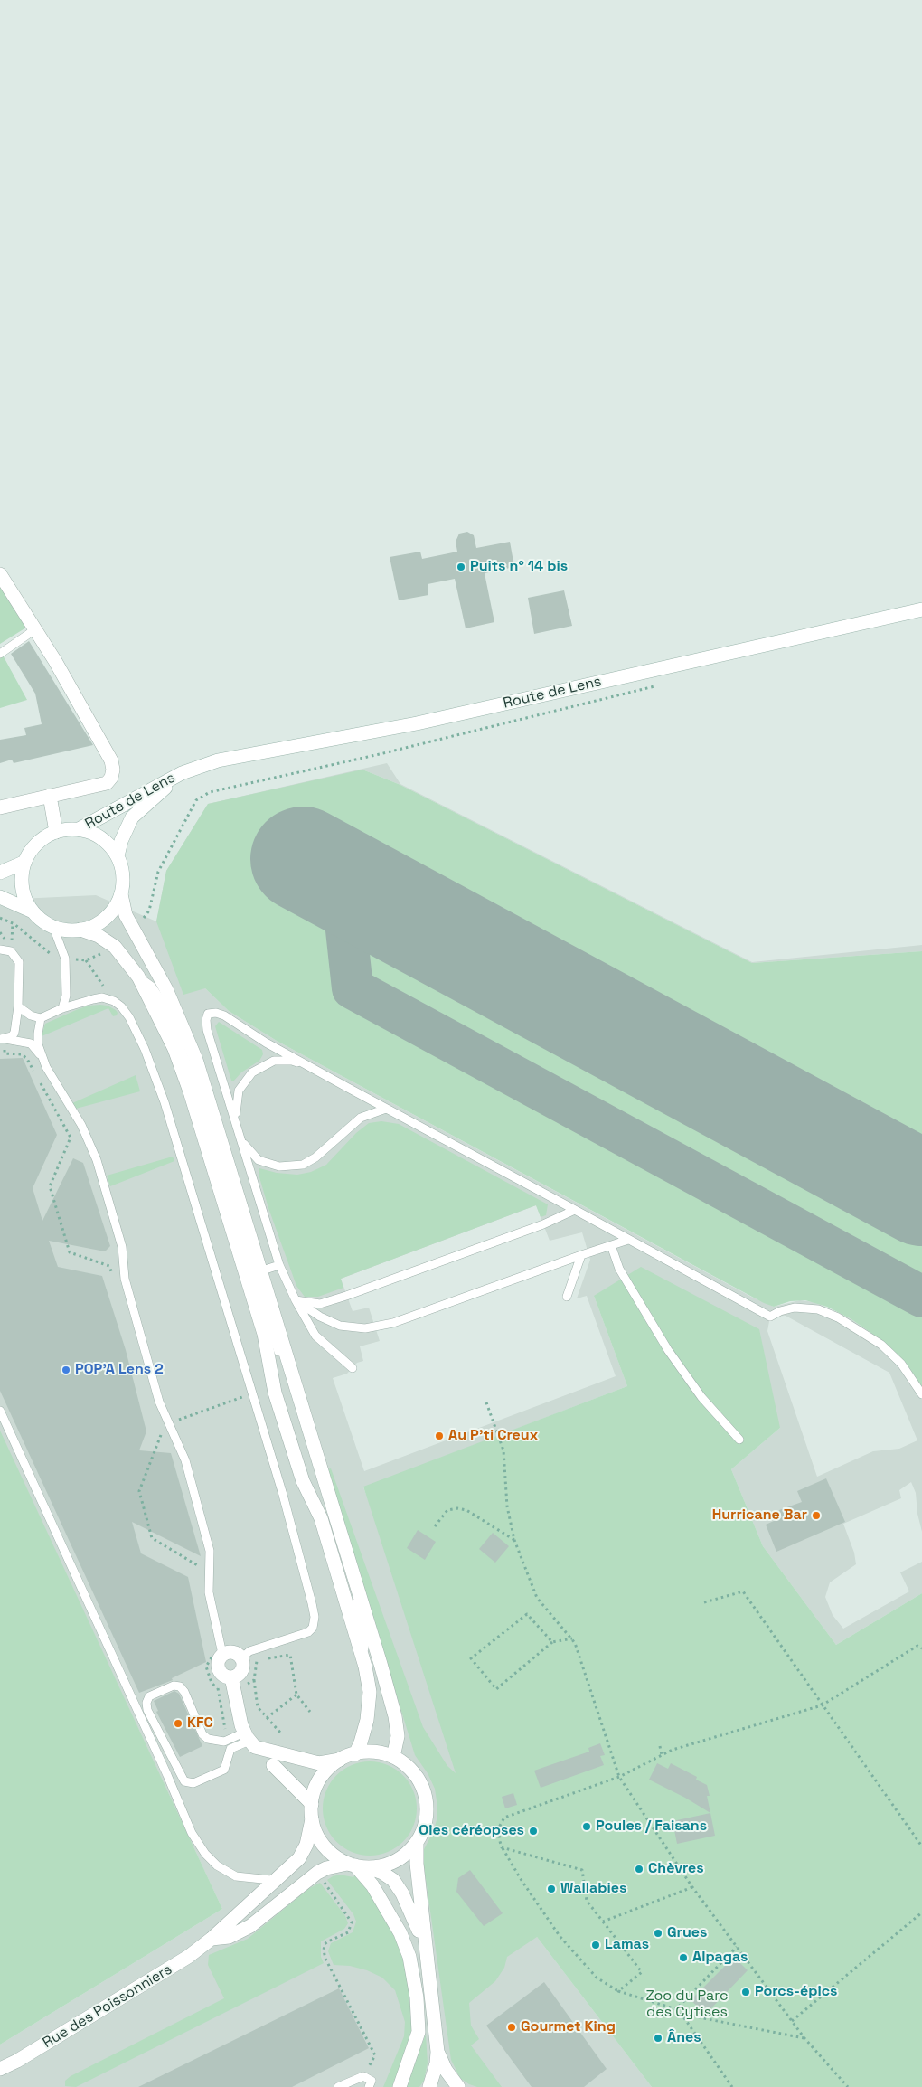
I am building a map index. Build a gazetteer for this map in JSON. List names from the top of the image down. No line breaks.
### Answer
{"streets":{"street":["Route de Lens","Rue des Poissonniers"]},"parks":["Zoo du Parc des Cytises"],"places":["Puits n° 14 bis","POP'A Lens 2","Au P'ti Creux","Hurricane Bar","KFC","Poules / Faisans","Oies céréopses","Chèvres","Wallabies","Grues","Lamas","Alpagas","Porcs-épics","Gourmet King","Ânes"]}
